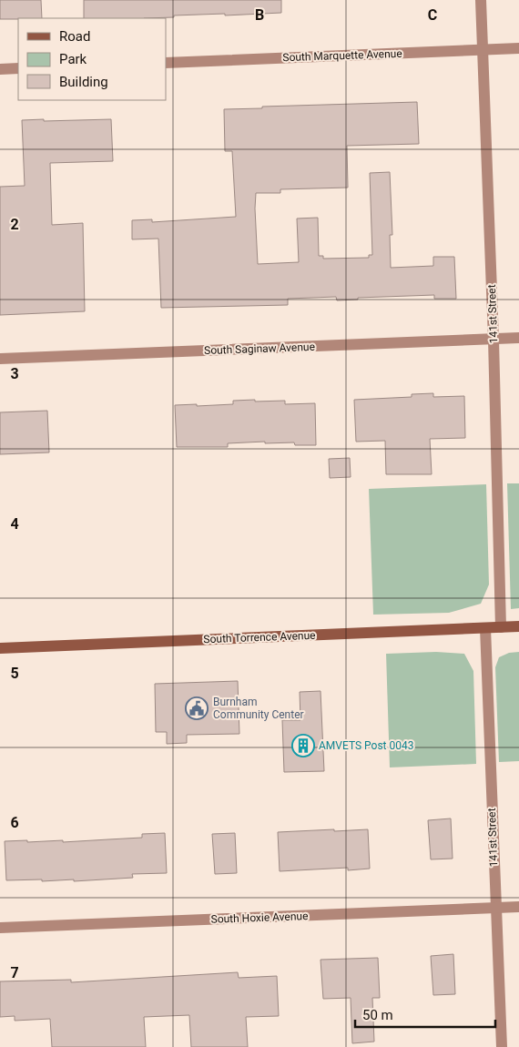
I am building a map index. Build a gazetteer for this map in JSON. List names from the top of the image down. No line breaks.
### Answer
{"streets":{"main road":["South Torrence Avenue"],"street":["South Marquette Avenue","141st Street","South Saginaw Avenue","South Hoxie Avenue"]},"crossings":[["South Marquette Avenue","141st Street"],["141st Street","South Saginaw Avenue"],["141st Street","South Torrence Avenue"],["141st Street","South Hoxie Avenue"]],"places":{"public building":["Burnham Community Center"],"building":["AMVETS Post 0043"]},"legend":["Road","Park","Building"],"scale_bar":"50 m","grid":{"columns":["B","C"],"rows":["2","3","4","5","6","7"]}}
